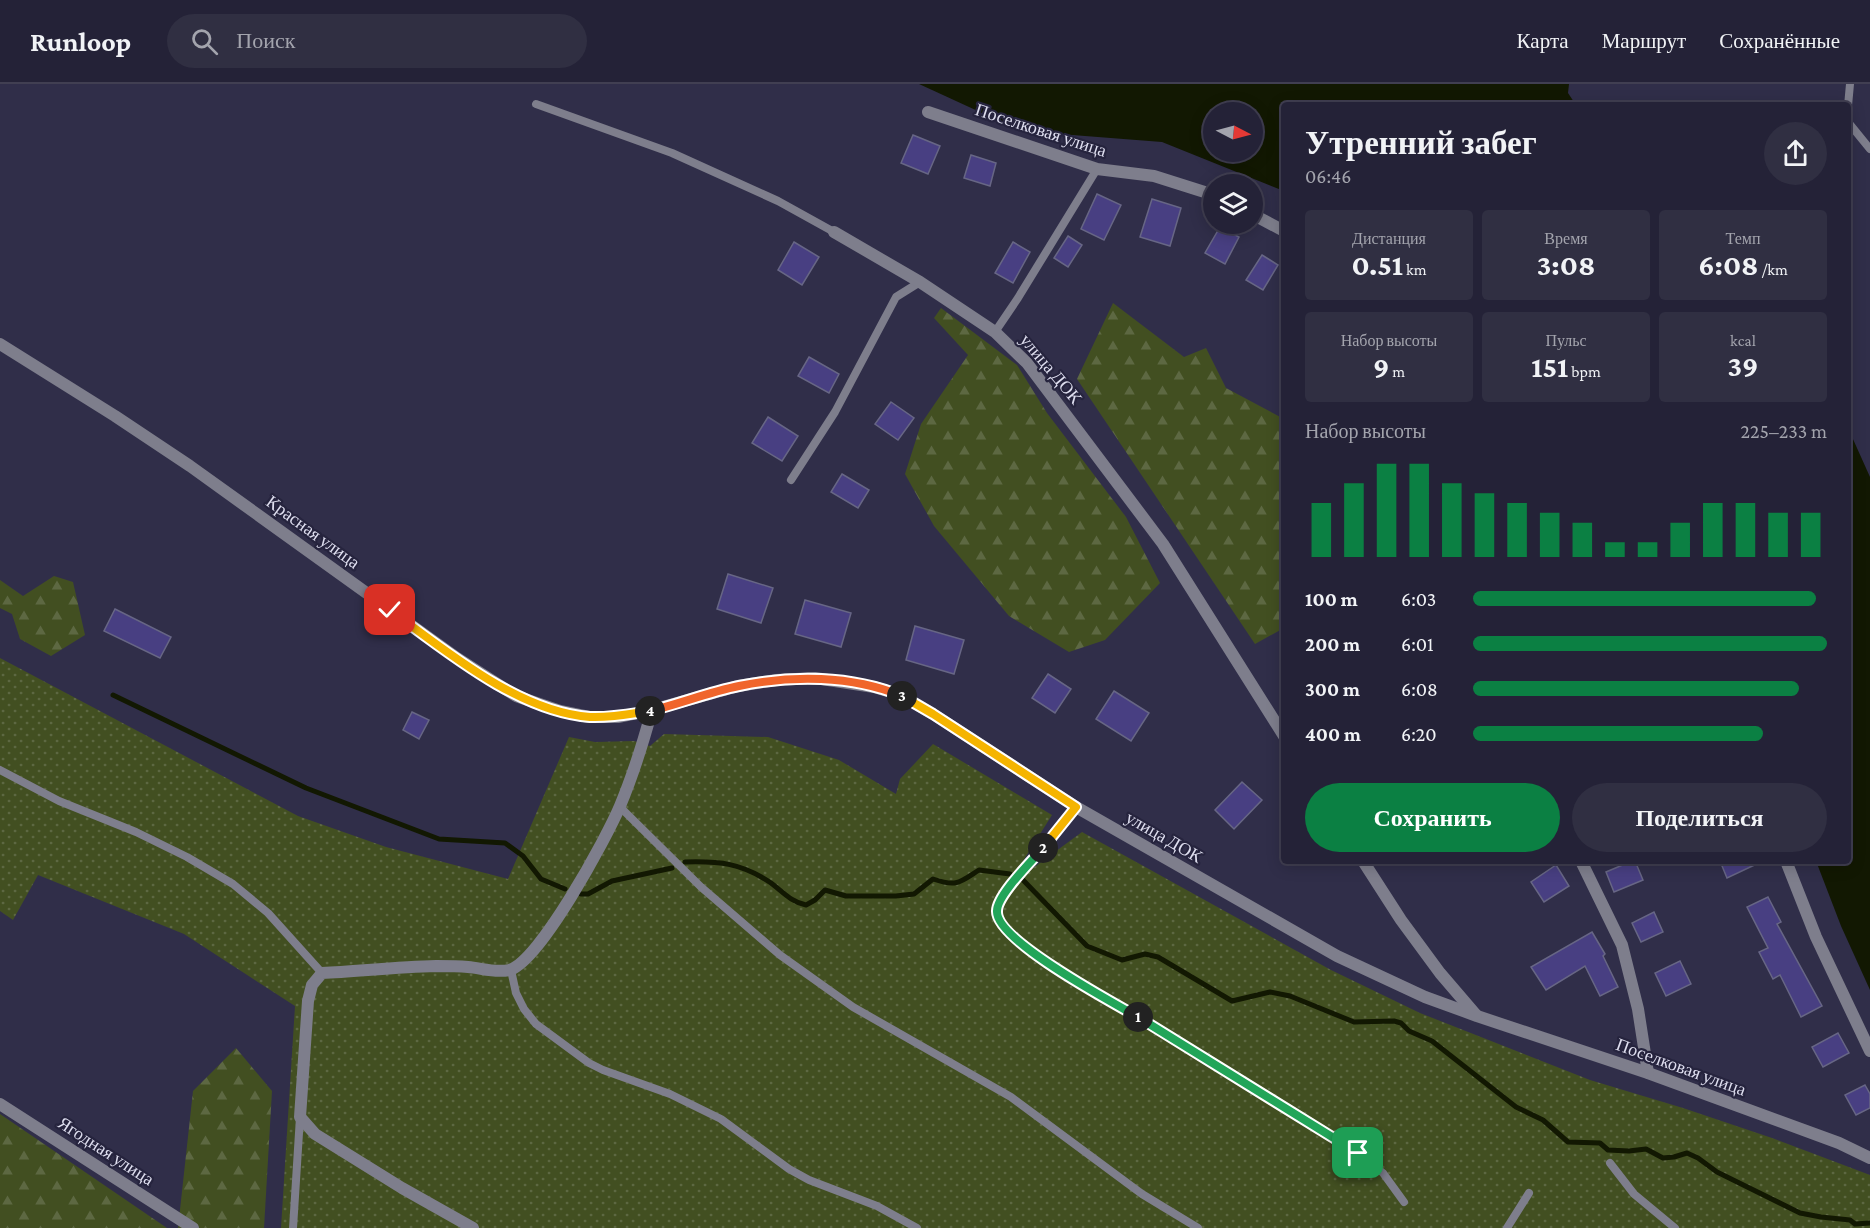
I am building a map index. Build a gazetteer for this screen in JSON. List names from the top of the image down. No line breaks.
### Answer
{"streets":{"street":["Поселковая улица","улица ДОК","Красная улица","Ягодная улица"]},"crossings":[["Поселковая улица","улица ДОК"],["улица ДОК","Красная улица"]],"north":"right","page":{"header":"Runloop","search":"Поиск","nav":["Карта","Маршрут","Сохранённые"],"heading":["Утренний забег","06:46"],"stats":[["Дистанция","0.51 km"],["Время","3:08"],["Темп","6:08 /km"],["Набор высоты","9 m"],["Пульс","151 bpm"],["kcal","39"]],"chart":["Набор высоты","225–233 m"],"list":[{"name":"100 m","note":"6:03"},{"name":"200 m","note":"6:01"},{"name":"300 m","note":"6:08"},{"name":"400 m","note":"6:20"}],"pins":["3","4","2","1"],"buttons":["Сохранить","Поделиться"]}}
